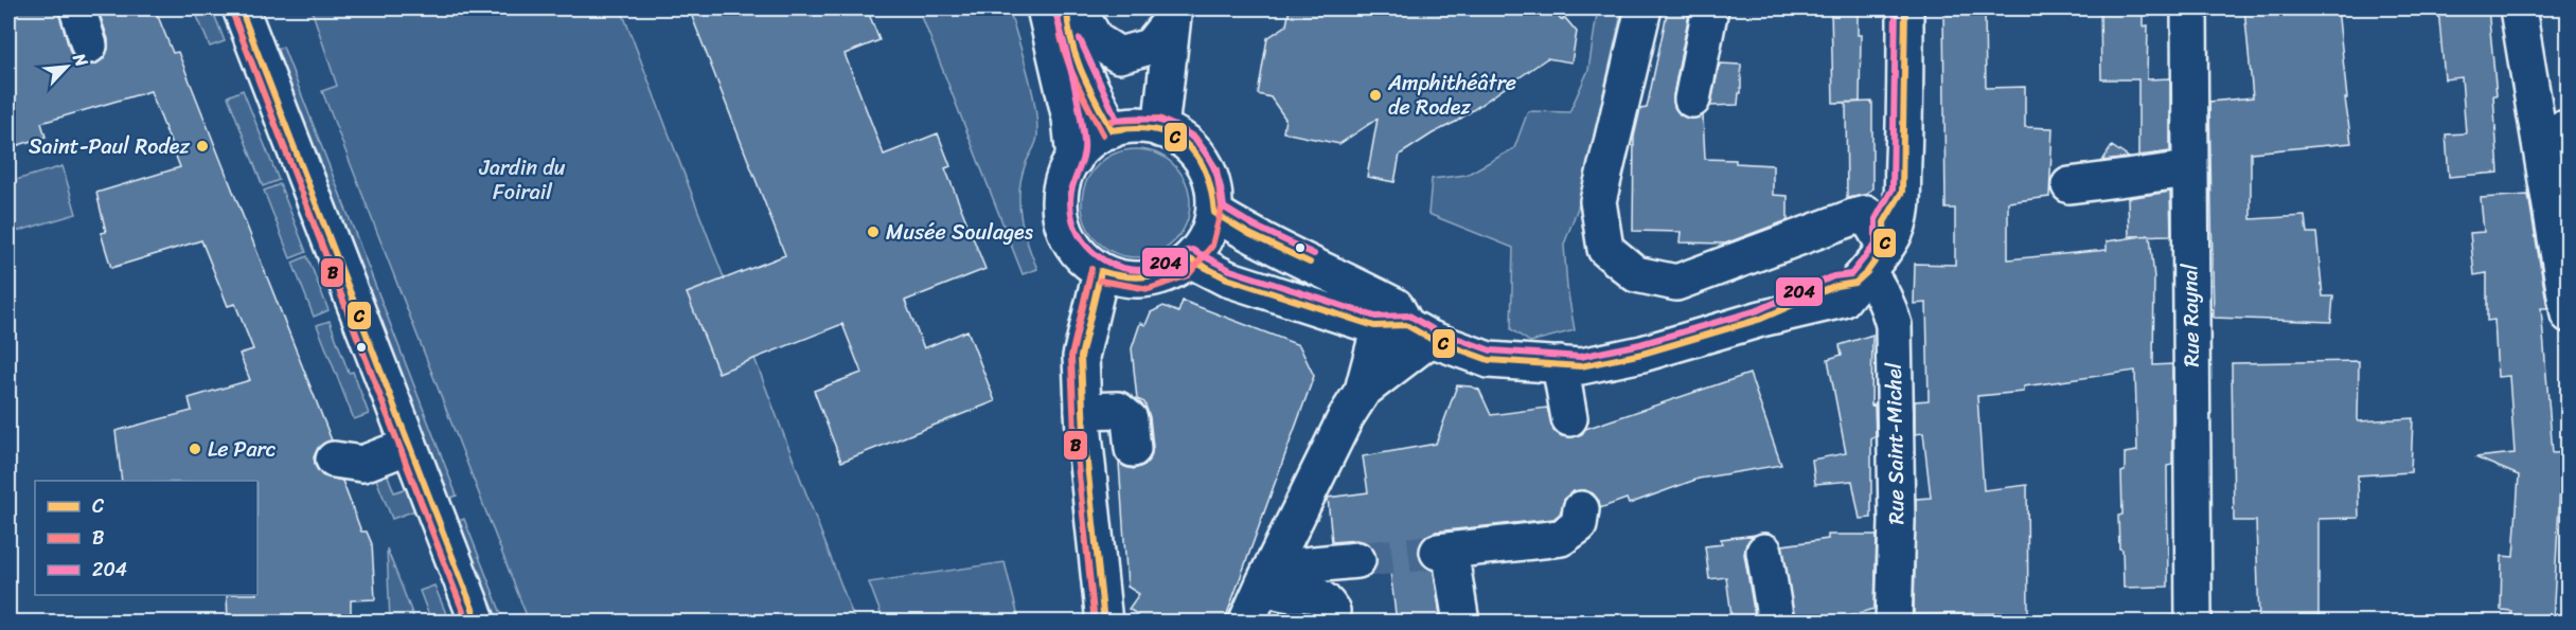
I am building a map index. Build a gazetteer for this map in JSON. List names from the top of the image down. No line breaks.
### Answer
{"streets":{"main road":["Rue Raynal","Rue Saint-Michel"]},"parks":["Jardin du Foirail"],"places":["Amphithéâtre de Rodez","Saint-Paul Rodez","Musée Soulages","Le Parc"],"lines":["transit line C","transit line B","transit line 204"],"legend":["C","B","204"],"north":"top right"}
